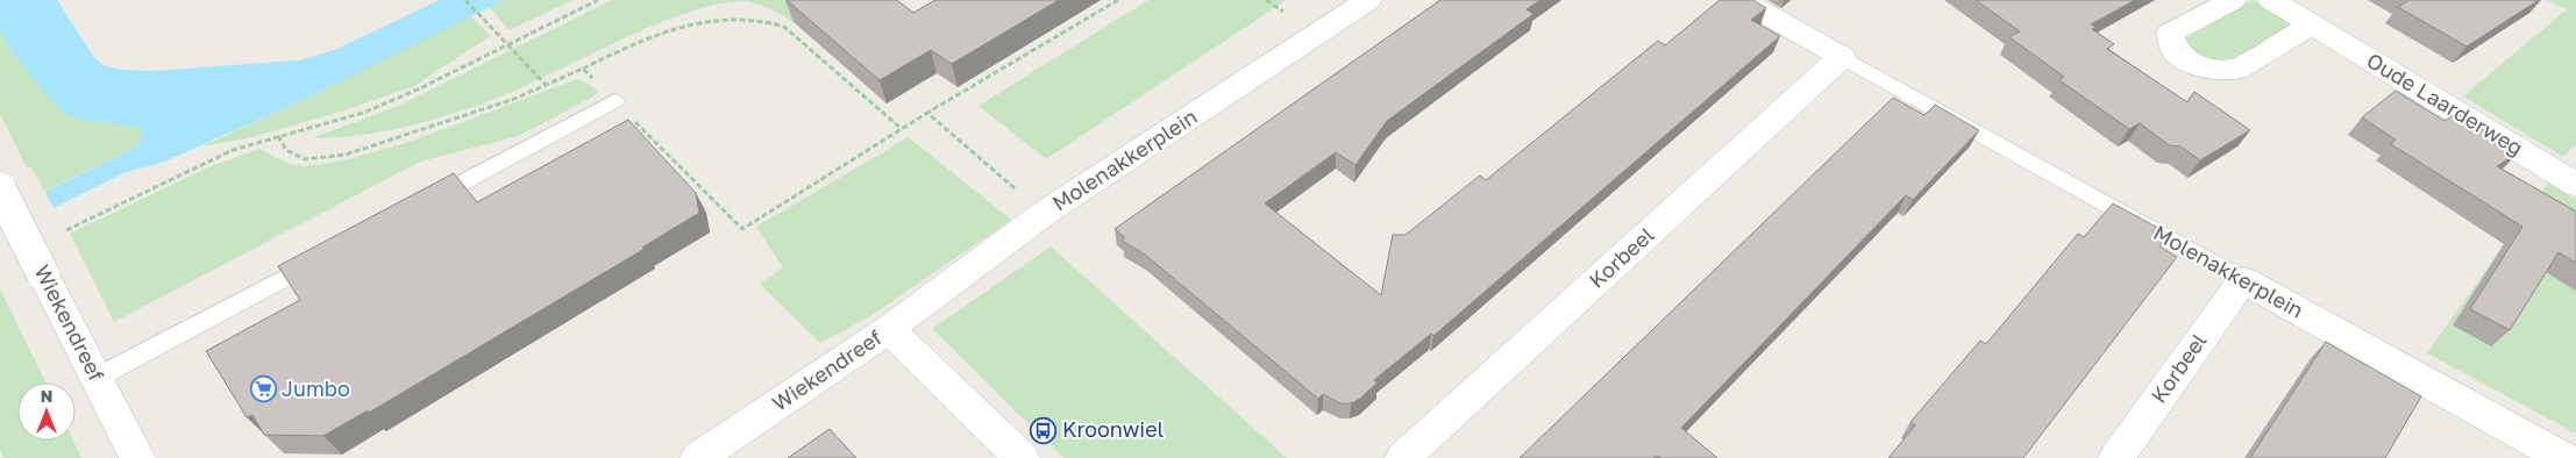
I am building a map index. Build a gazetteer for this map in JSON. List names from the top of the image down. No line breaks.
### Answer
{"streets":{"street":["Oude Laarderweg","Molenakkerplein","Korbeel","Wiekendreef"]},"crossings":[["Molenakkerplein","Korbeel"],["Molenakkerplein","Wiekendreef"]],"places":{"supermarket":["Jumbo"],"bus stop":["Kroonwiel"]},"north":"top"}
